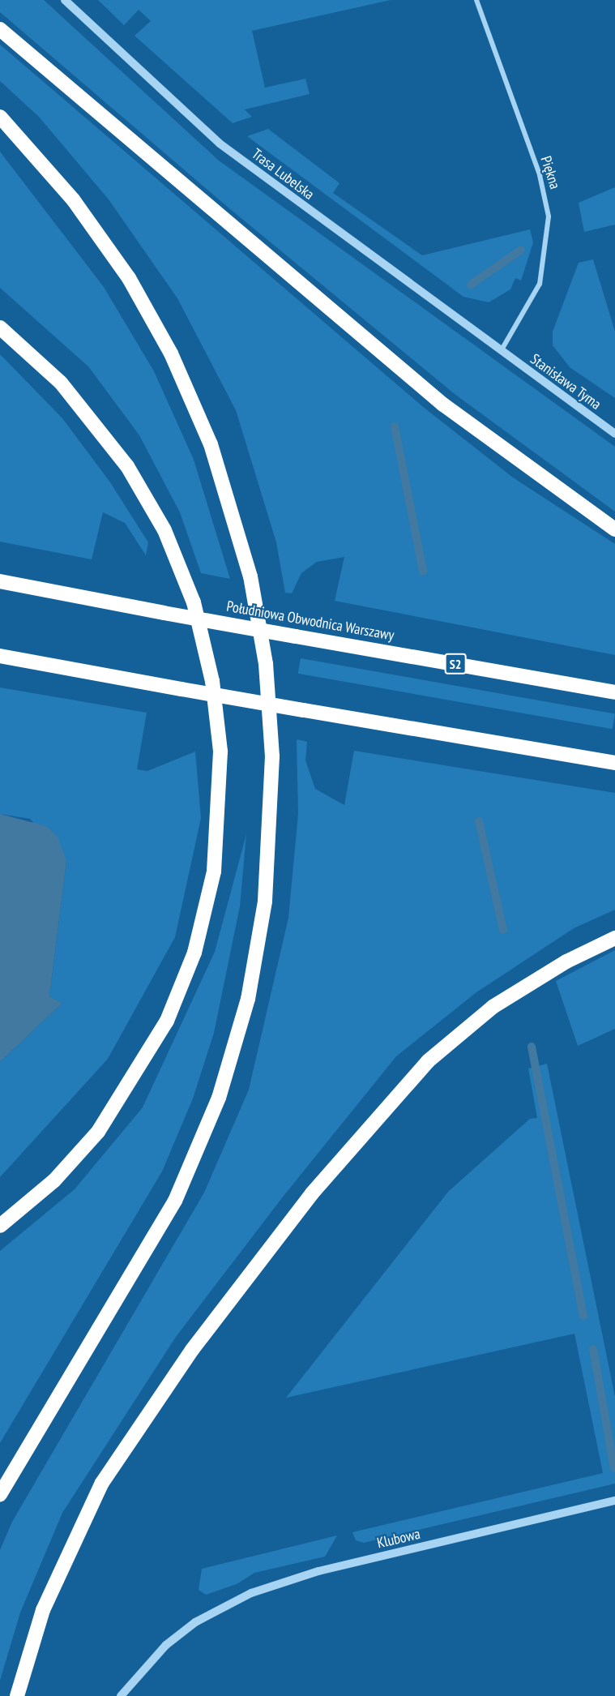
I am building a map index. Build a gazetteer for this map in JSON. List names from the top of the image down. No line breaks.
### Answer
{"streets":{"highway":["Południowa Obwodnica Warszawy","S2"],"street":["Piękna","Trasa Lubelska","Stanisława Tyma","Klubowa"]},"crossings":[["Piękna","Trasa Lubelska"],["Piękna","Stanisława Tyma"],["Trasa Lubelska","Stanisława Tyma"]]}
